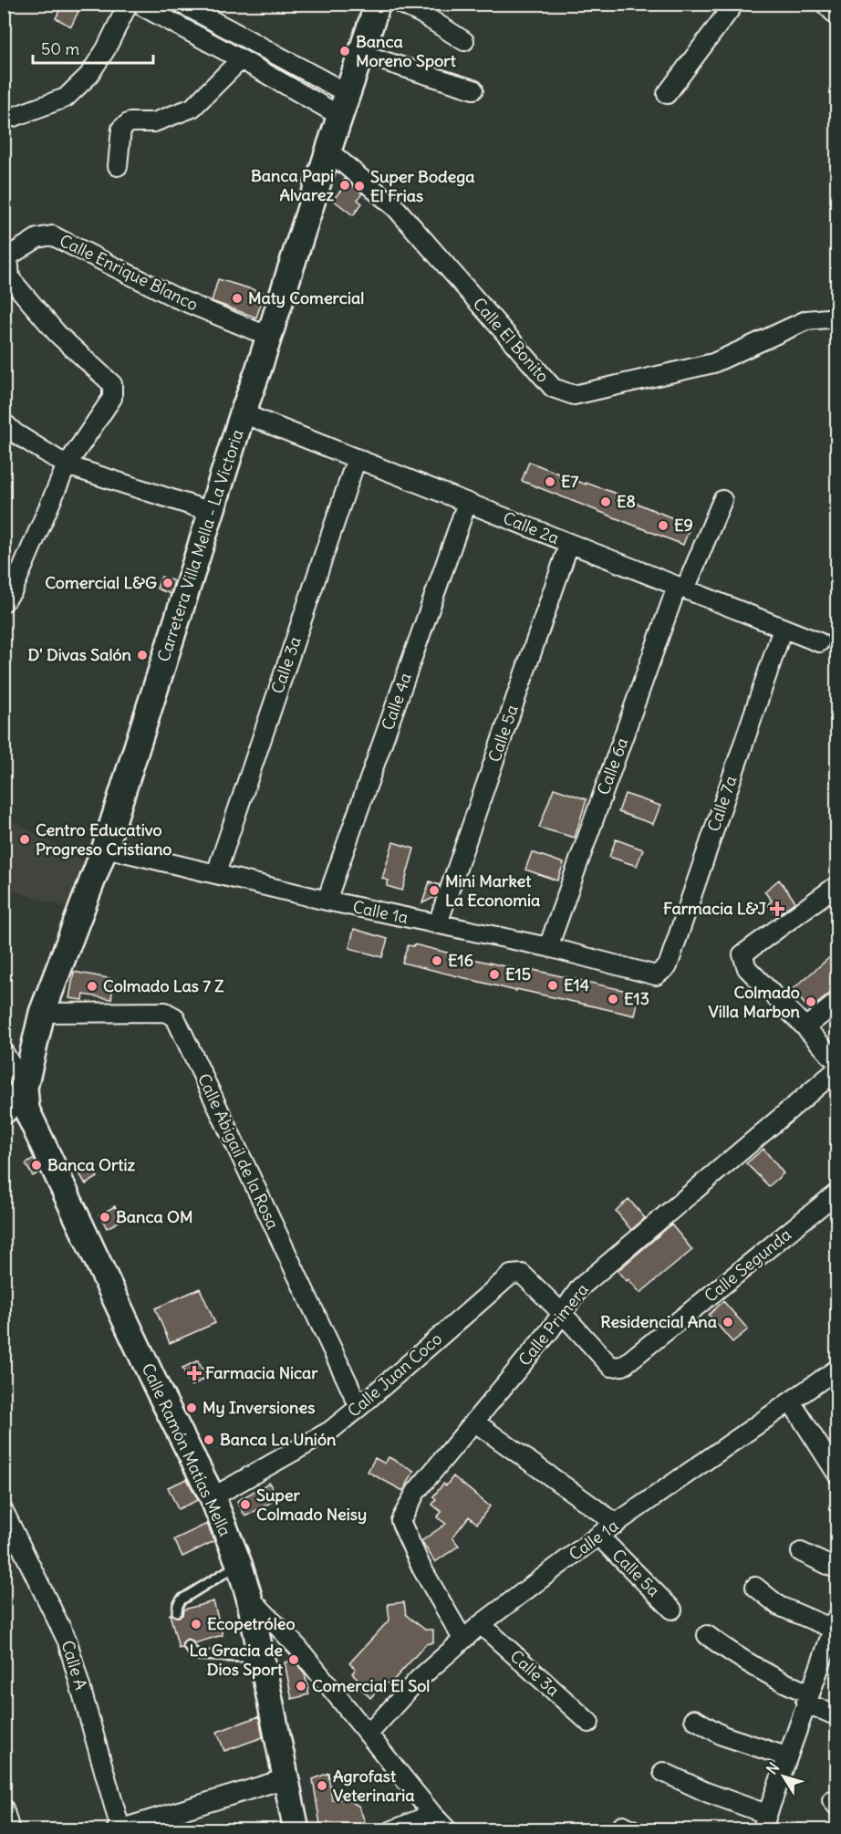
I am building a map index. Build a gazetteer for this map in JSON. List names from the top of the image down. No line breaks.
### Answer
{"streets":{"main road":["Carretera Villa Mella - La Victoria","Calle Ramón Matías Mella"],"street":["Calle Enrique Blanco","Calle El Bonito","Calle 2a","Calle 3a","Calle 4a","Calle 5a","Calle 6a","Calle 7a","Calle 1a","Calle Abigail de la Rosa","Calle Segunda","Calle Primera","Calle Juan Coco","Calle A"]},"crossings":[["Calle Enrique Blanco","Carretera Villa Mella - La Victoria"],["Calle El Bonito","Carretera Villa Mella - La Victoria"],["Calle 2a","Carretera Villa Mella - La Victoria"],["Calle 2a","Calle 3a"],["Calle 2a","Calle 4a"],["Calle 2a","Calle 5a"],["Calle 2a","Calle 6a"],["Calle 2a","Calle 7a"],["Carretera Villa Mella - La Victoria","Calle 1a"],["Carretera Villa Mella - La Victoria","Calle Abigail de la Rosa"],["Carretera Villa Mella - La Victoria","Calle Ramón Matías Mella"],["Calle 3a","Calle 1a"],["Calle 4a","Calle 1a"],["Calle 5a","Calle 1a"],["Calle 6a","Calle 1a"],["Calle 7a","Calle 1a"],["Calle 1a","Calle Primera"],["Calle Abigail de la Rosa","Calle Juan Coco"],["Calle Segunda","Calle Primera"],["Calle Segunda","Calle Juan Coco"],["Calle Primera","Calle Juan Coco"],["Calle Juan Coco","Calle Ramón Matías Mella"]],"places":{"other":["Banca Moreno Sport","Banca Papi Alvarez","Super Bodega El Frias","Maty Comercial","E7","E8","E9","Comercial L&G","D' Divas Salón","Centro Educativo Progreso Cristiano","Mini Market La Economia","E16","E15","E14","Colmado Las 7 Z","E13","Colmado Villa Marbon","Banca Ortiz","Banca OM","Residencial Ana","My Inversiones","Banca La Unión","Super Colmado Neisy","Ecopetróleo","La Gracia de Dios Sport","Comercial El Sol","Agrofast Veterinaria"],"health":["Farmacia L&J","Farmacia Nicar"]},"scale_bar":"50 m","north":"top left"}
